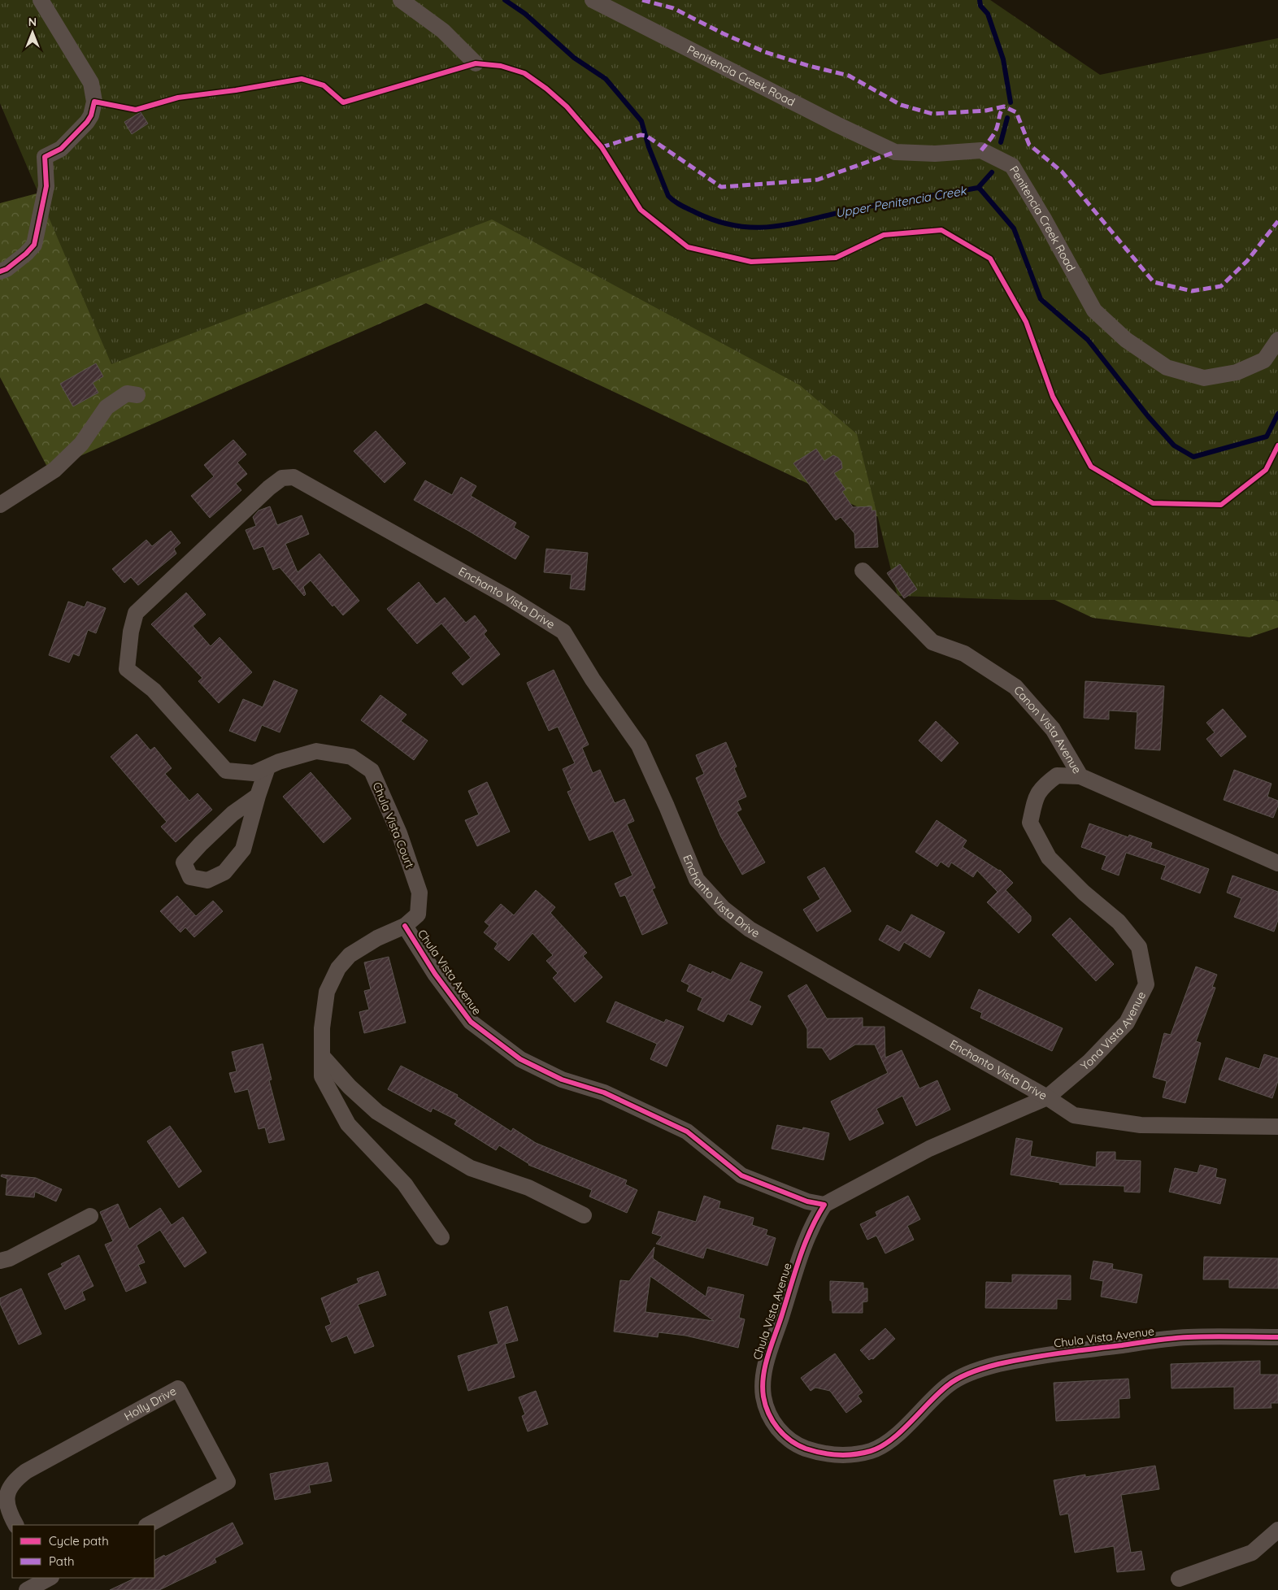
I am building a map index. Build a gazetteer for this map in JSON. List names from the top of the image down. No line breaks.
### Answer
{"streets":{"street":["Penitencia Creek Road","Enchanto Vista Drive","Canon Vista Avenue","Chula Vista Court","Chula Vista Avenue","Yona Vista Avenue","Holly Drive"]},"crossings":[["Enchanto Vista Drive","Chula Vista Court"],["Enchanto Vista Drive","Yona Vista Avenue"],["Canon Vista Avenue","Yona Vista Avenue"],["Chula Vista Court","Chula Vista Avenue"],["Chula Vista Avenue","Yona Vista Avenue"]],"water":["Upper Penitencia Creek"],"legend":["Cycle path","Path"],"north":"top"}
